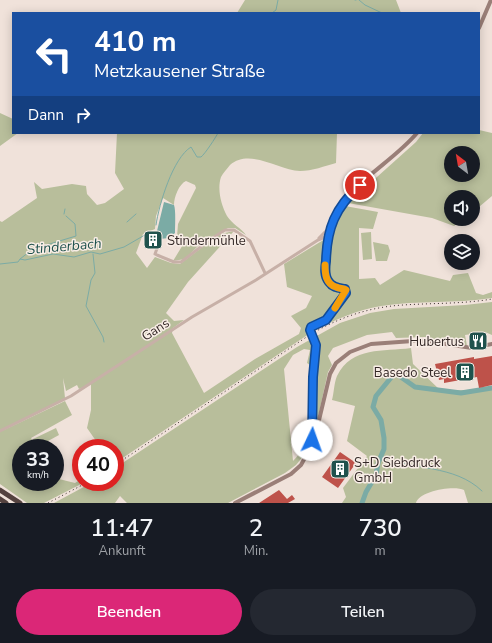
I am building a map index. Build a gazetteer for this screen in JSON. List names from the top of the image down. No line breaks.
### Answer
{"streets":{"street":["Gans"]},"water":["Stinderbach"],"places":{"building":["Stindermühle","Basedo Steel","S+D Siebdruck GmbH"],"restaurant":["Hubertus"]},"north":"top left","page":{"turn":["410 m","Metzkausener Straße"],"then":"Dann","speed":"33 km/h","limit":"40","eta":["11:47","Ankunft","2","Min.","730","m"],"buttons":["Beenden","Teilen"]}}
